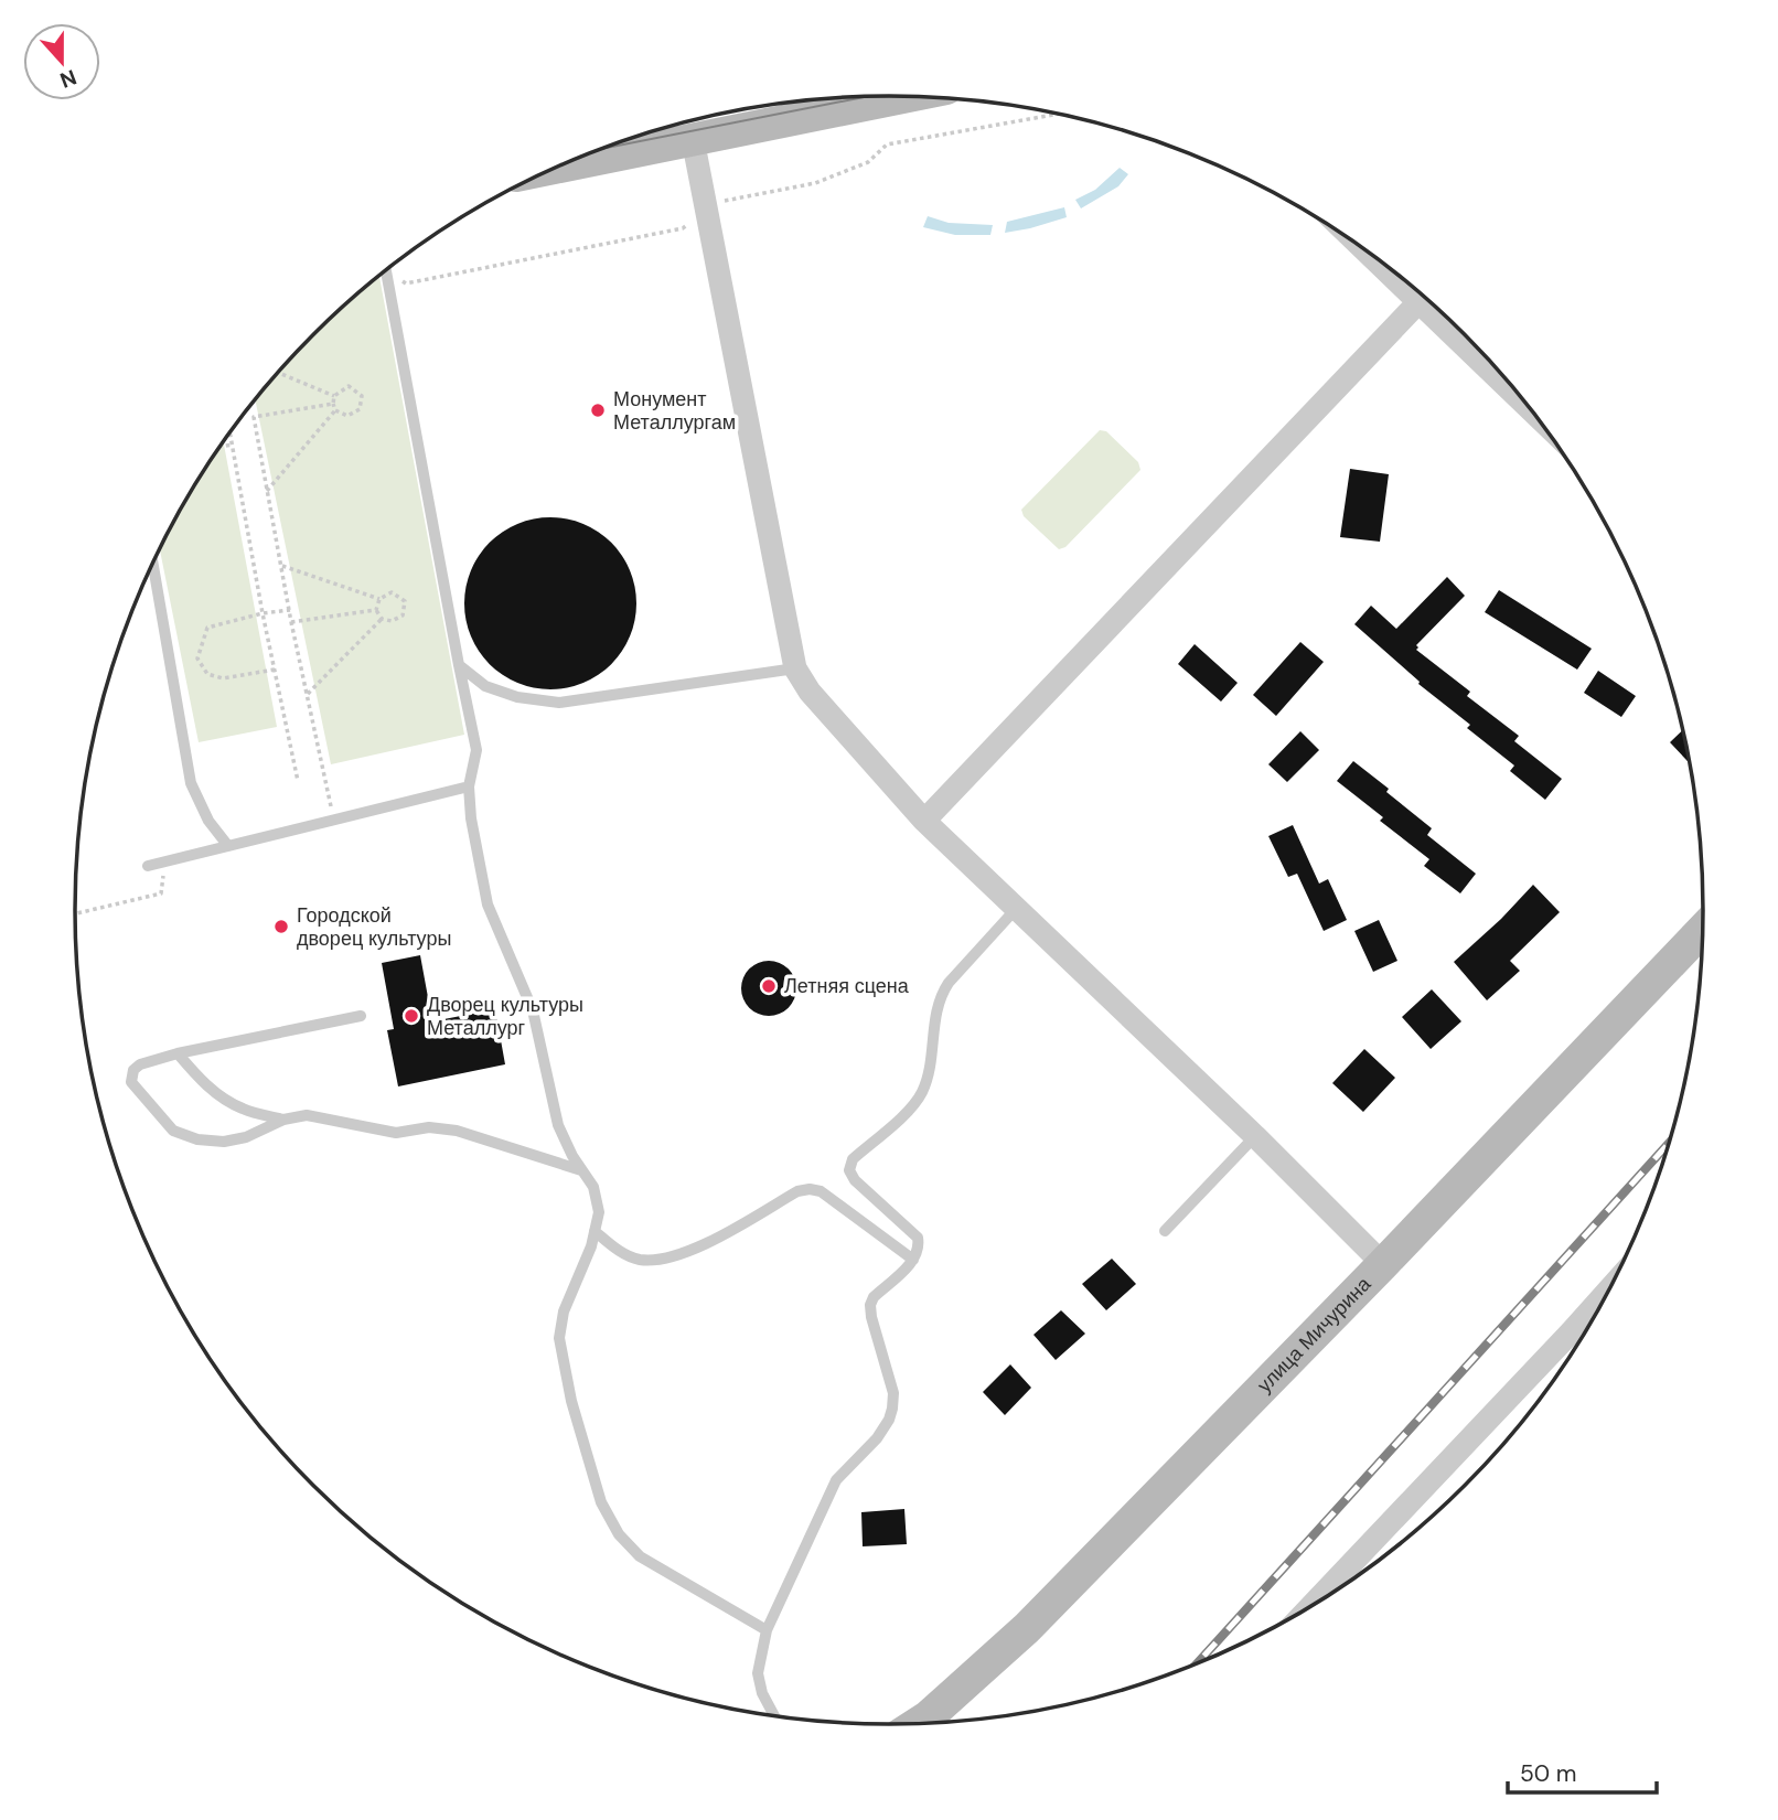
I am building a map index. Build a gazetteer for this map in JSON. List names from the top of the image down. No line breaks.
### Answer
{"streets":{"main road":["улица Мичурина"]},"places":["Монумент Металлургам","Городской дворец культуры","Летняя сцена","Дворец культуры Металлург"],"scale_bar":"50 m","north":"bottom"}
